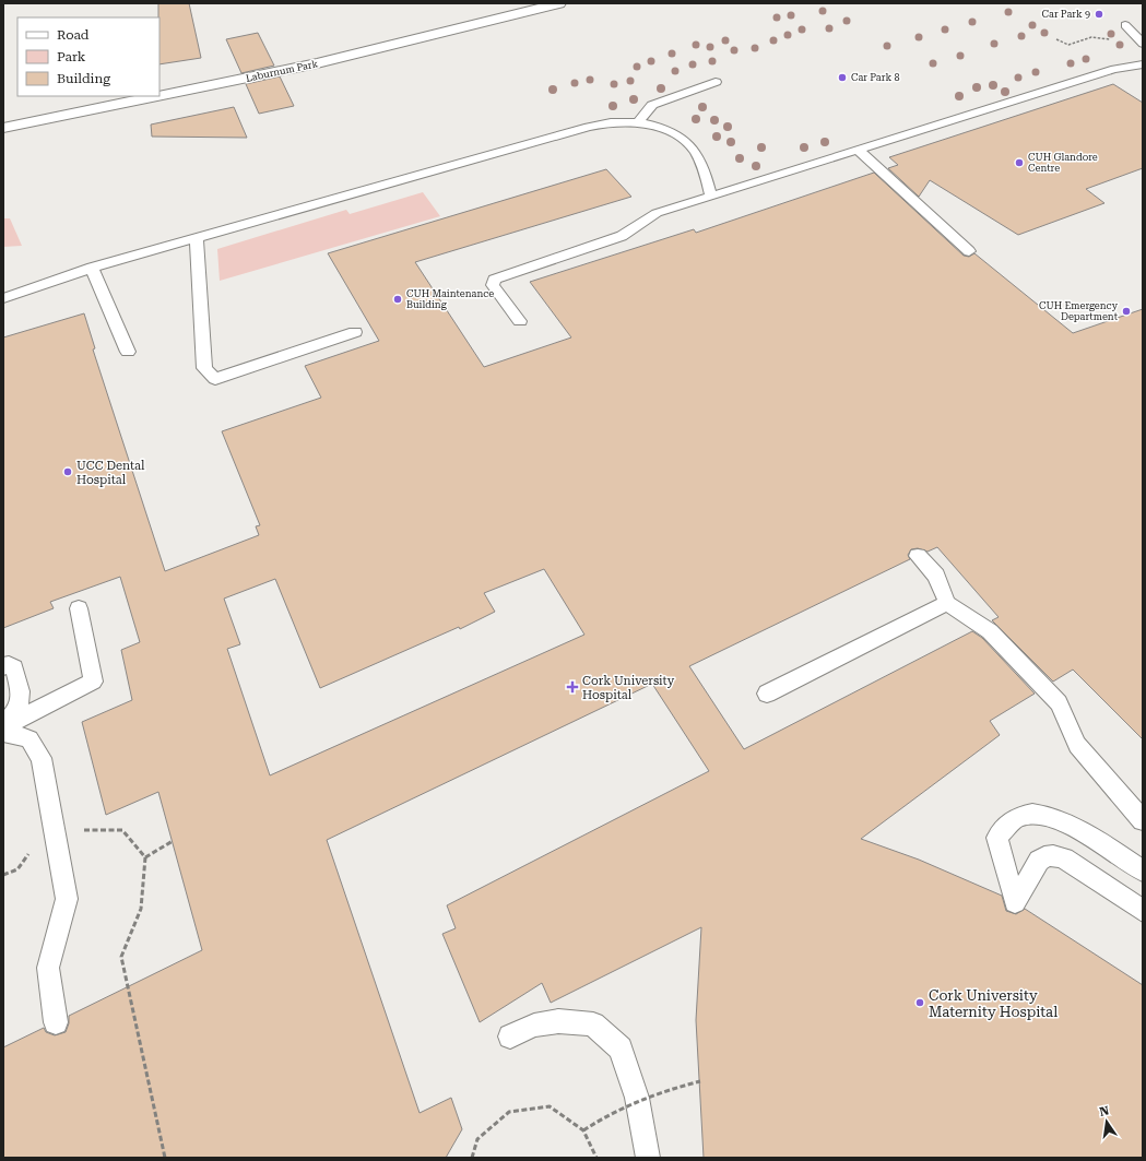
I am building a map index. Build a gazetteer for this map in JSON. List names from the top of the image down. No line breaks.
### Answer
{"streets":{"street":["Laburnum Park"]},"places":{"other":["Car Park 9","Car Park 8","CUH Glandore Centre","CUH Maintenance Building","CUH Emergency Department","UCC Dental Hospital","Cork University Maternity Hospital"],"health":["Cork University Hospital"]},"legend":["Road","Park","Building"],"north":"top"}
